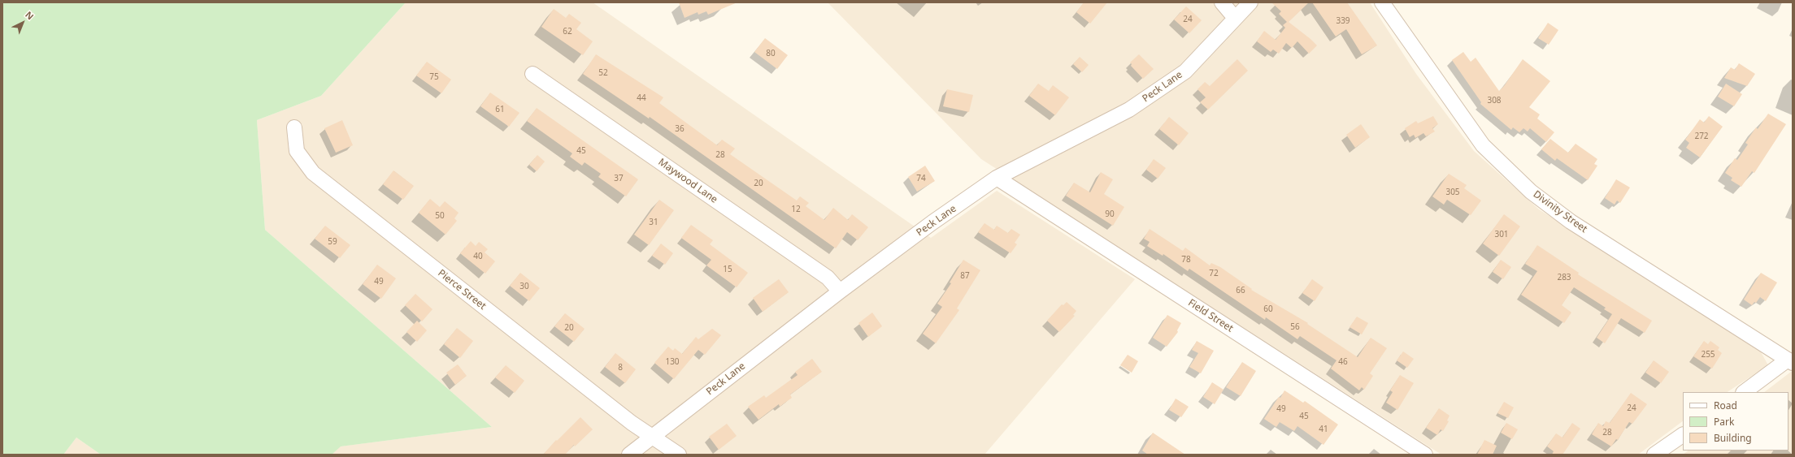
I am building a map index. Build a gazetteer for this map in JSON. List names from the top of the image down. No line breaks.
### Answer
{"streets":{"street":["Peck Lane","Maywood Lane","Divinity Street","Pierce Street","Field Street"]},"crossings":[["Peck Lane","Maywood Lane"],["Peck Lane","Pierce Street"],["Peck Lane","Field Street"]],"house_numbers":["24","339","62","80","52","75","44","308","61","36","272","45","28","37","74","20","305","12","90","50","31","301","59","40","78","15","72","87","283","49","30","66","60","56","20","255","130","46","8","24","49","45","41","28"],"legend":["Road","Park","Building"],"north":"top right"}
